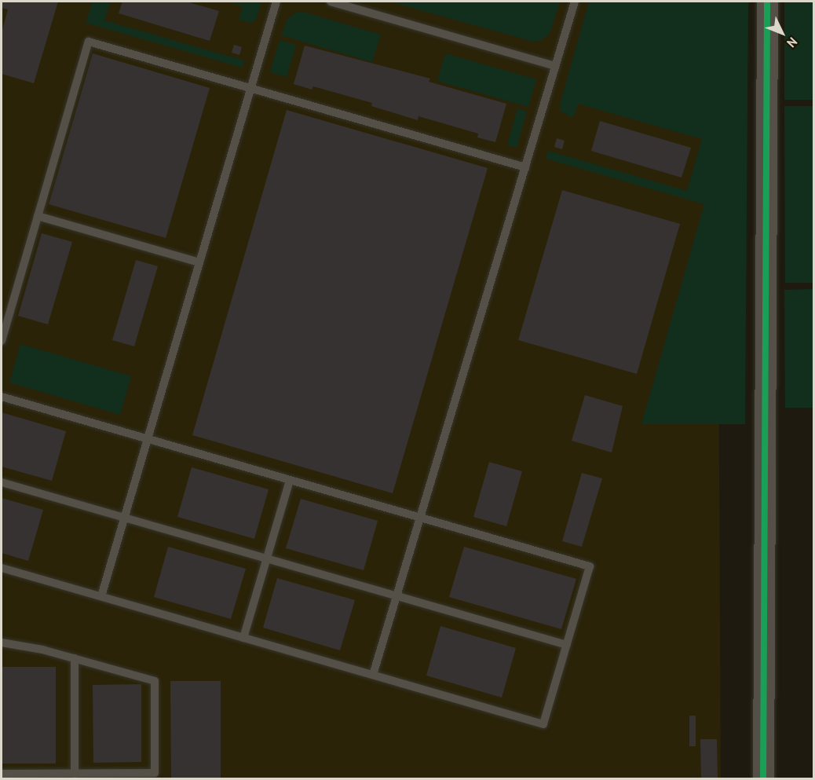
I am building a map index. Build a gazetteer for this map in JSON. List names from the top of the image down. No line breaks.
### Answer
{"north":"bottom right"}
